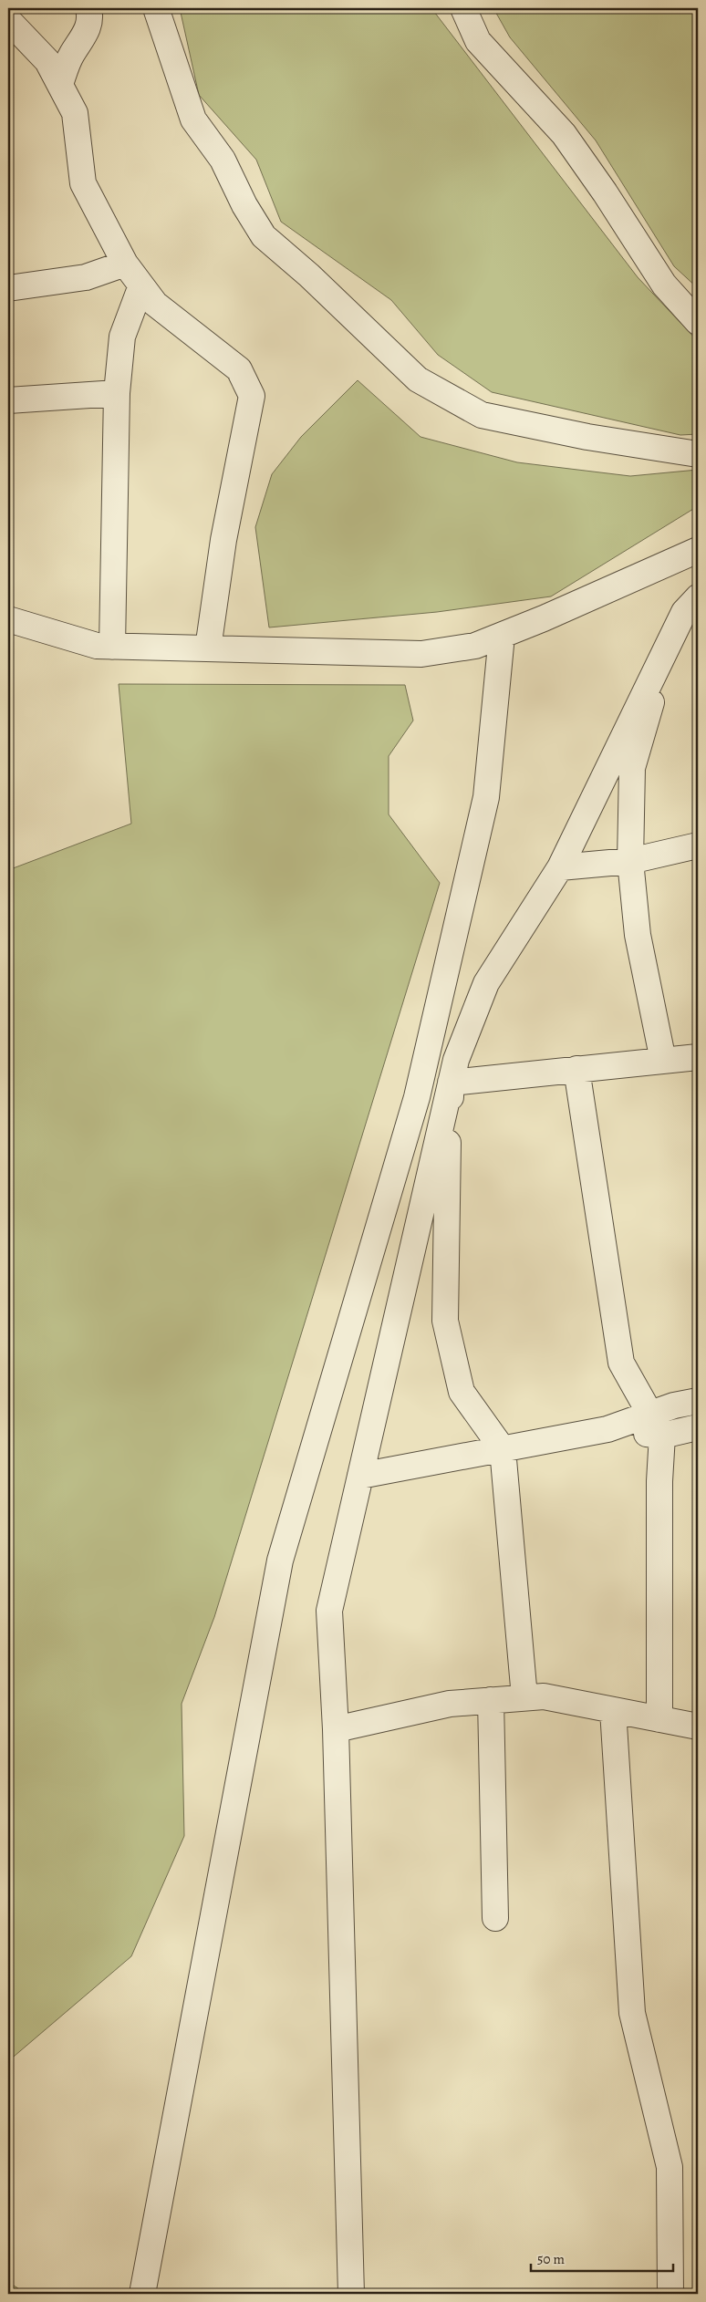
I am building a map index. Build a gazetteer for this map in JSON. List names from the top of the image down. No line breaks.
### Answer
{"scale_bar":"50 m"}
